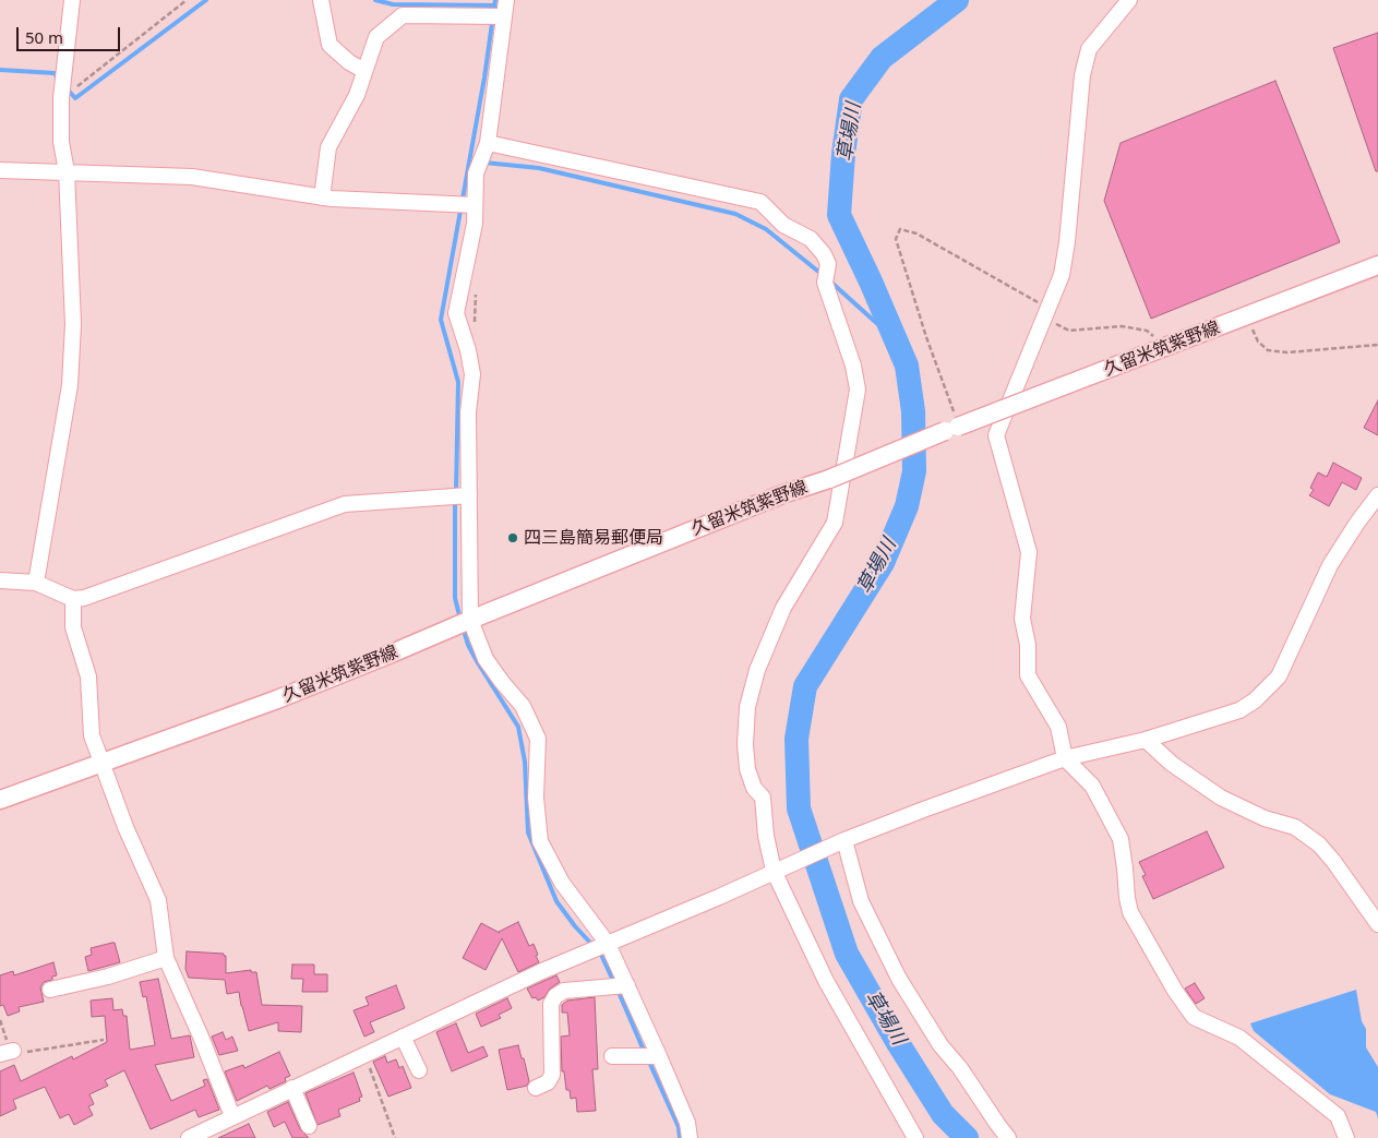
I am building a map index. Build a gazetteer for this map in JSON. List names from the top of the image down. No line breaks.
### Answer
{"streets":{"main road":["久留米筑紫野線"]},"water":["草場川"],"places":["四三島簡易郵便局"],"scale_bar":"50 m"}
